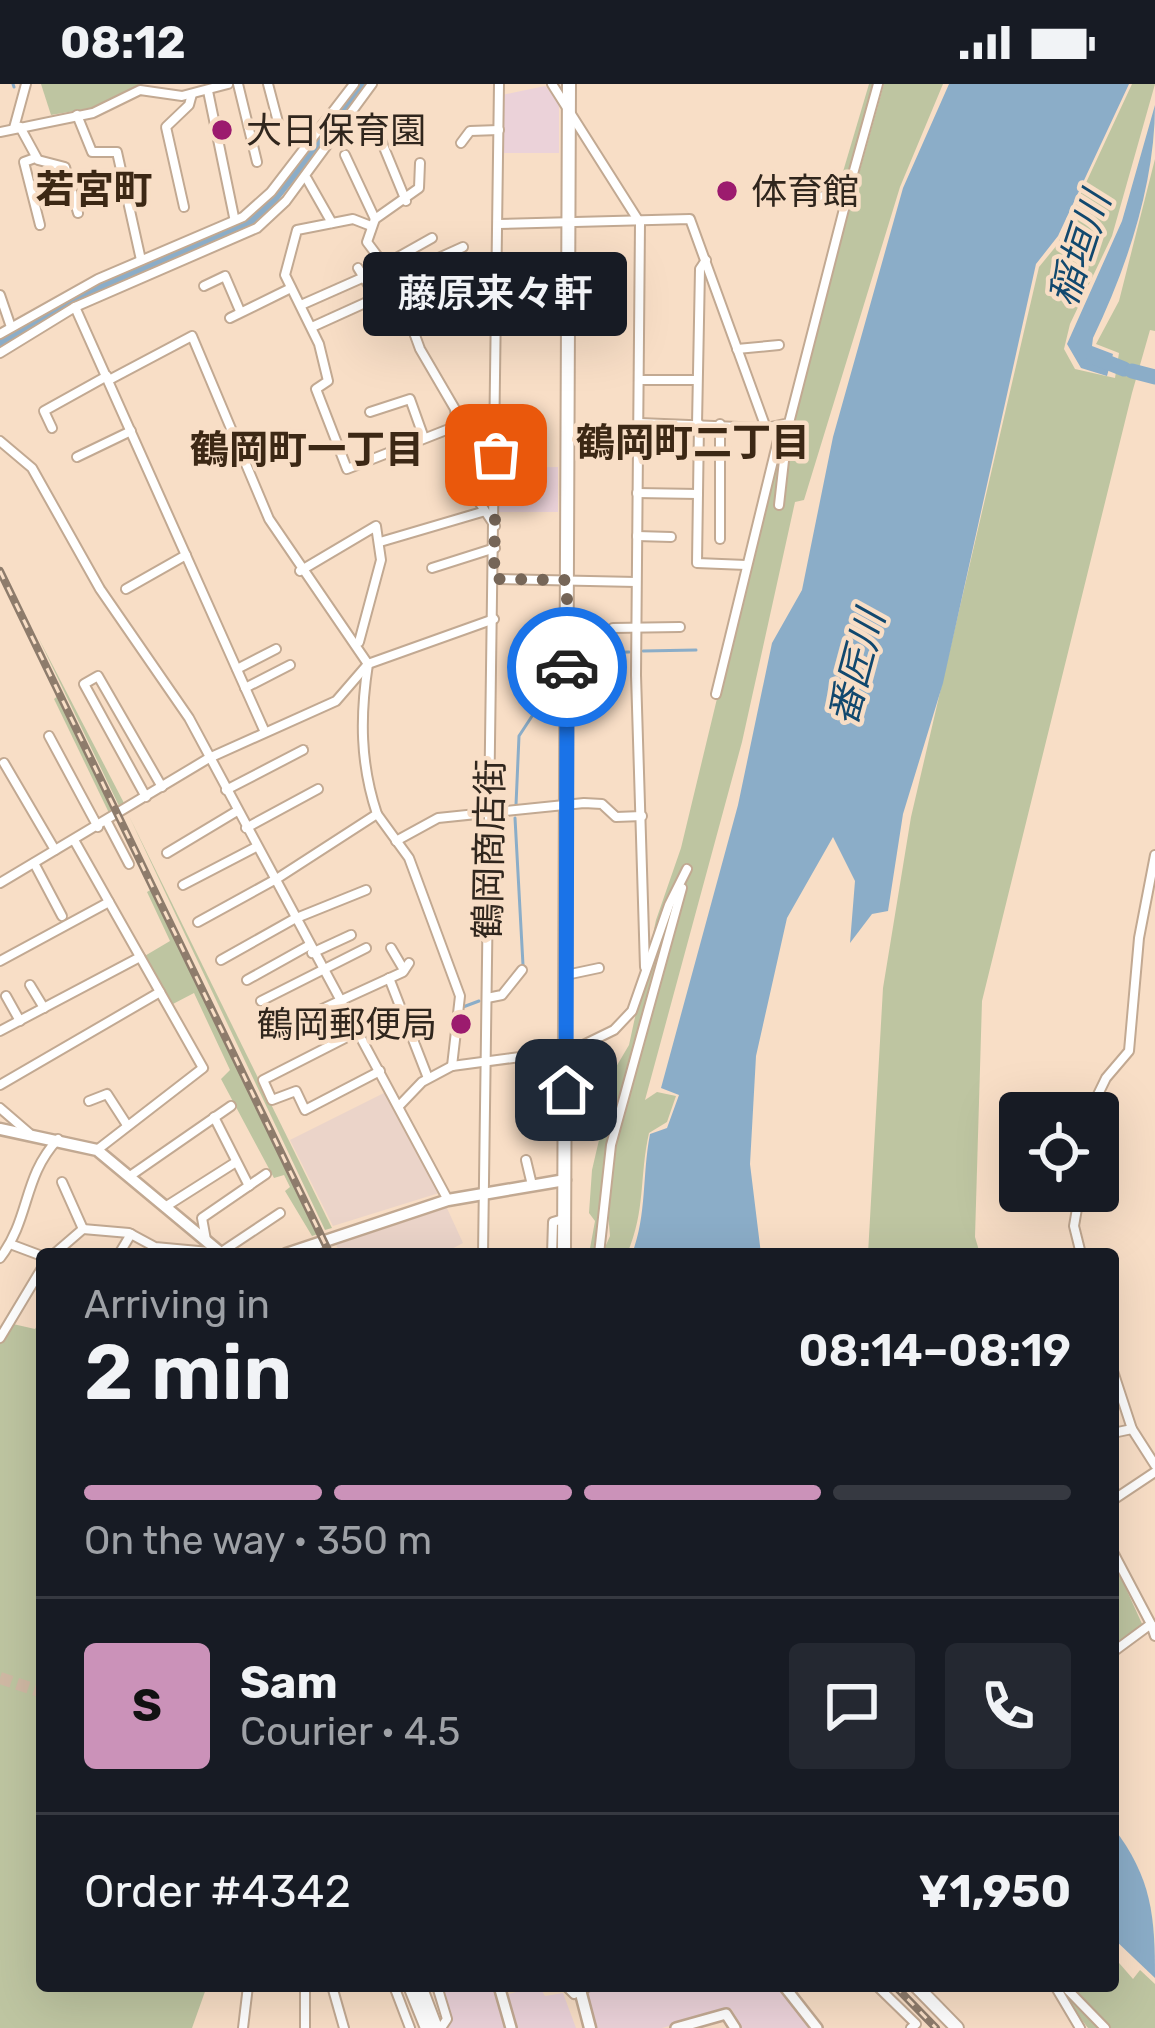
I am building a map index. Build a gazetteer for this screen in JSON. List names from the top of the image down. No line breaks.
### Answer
{"streets":{"street":["鶴岡商店街"]},"districts":["若宮町","鶴岡町二丁目","鶴岡町一丁目"],"water":["稲垣川","番匠川"],"places":["大日保育園","体育館","藤原来々軒","鶴岡郵便局"],"page":{"status":"08:12","bubble":"藤原来々軒","heading":["2 min","Arriving in","08:14–08:19"],"panel":["Sam","Courier · 4.5","Order #4342","¥1,950"],"bar":"On the way · 350 m","round":"S"}}
